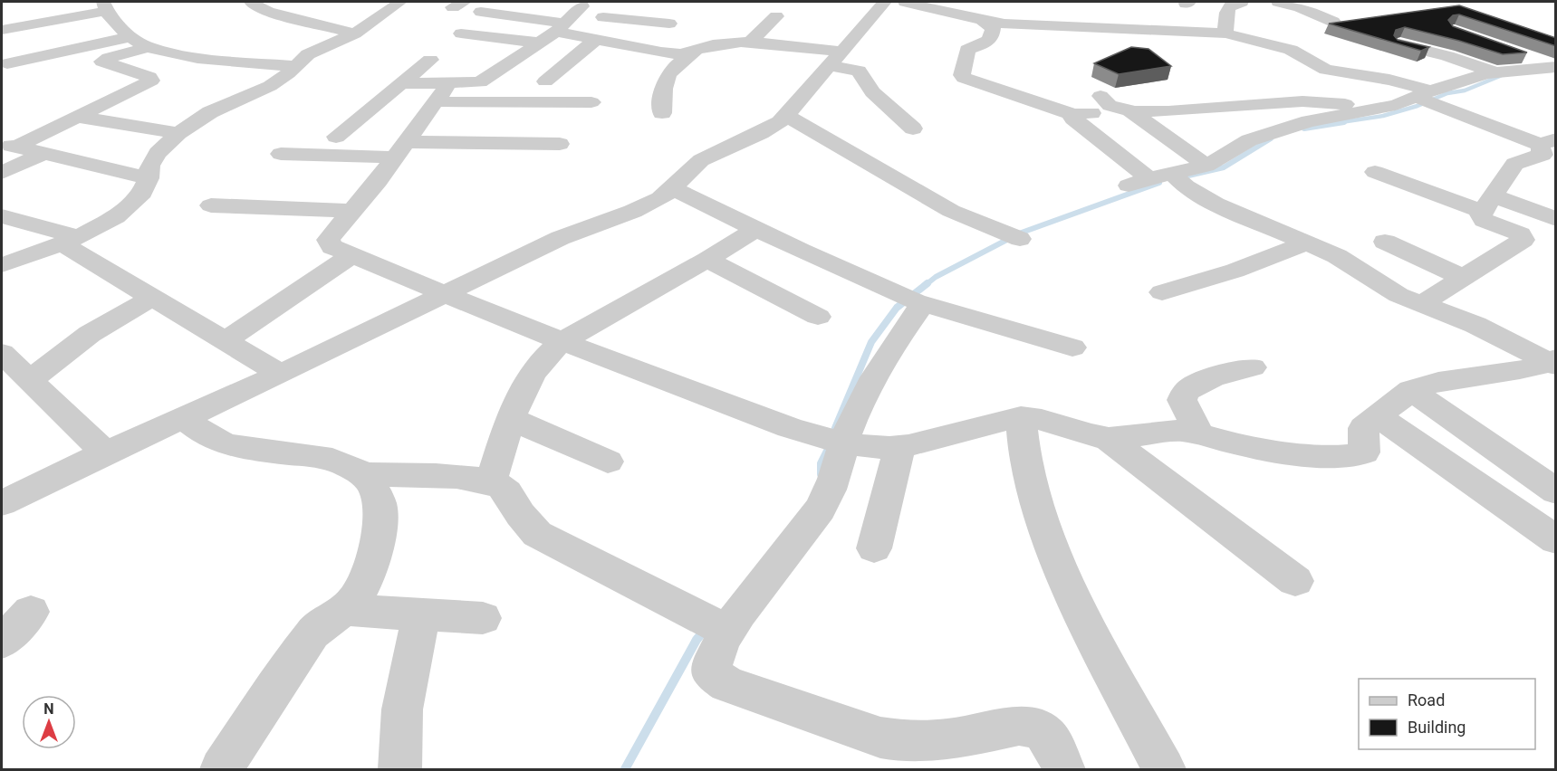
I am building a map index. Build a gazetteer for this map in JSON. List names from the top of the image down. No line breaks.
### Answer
{"legend":["Road","Building"],"north":"top"}
